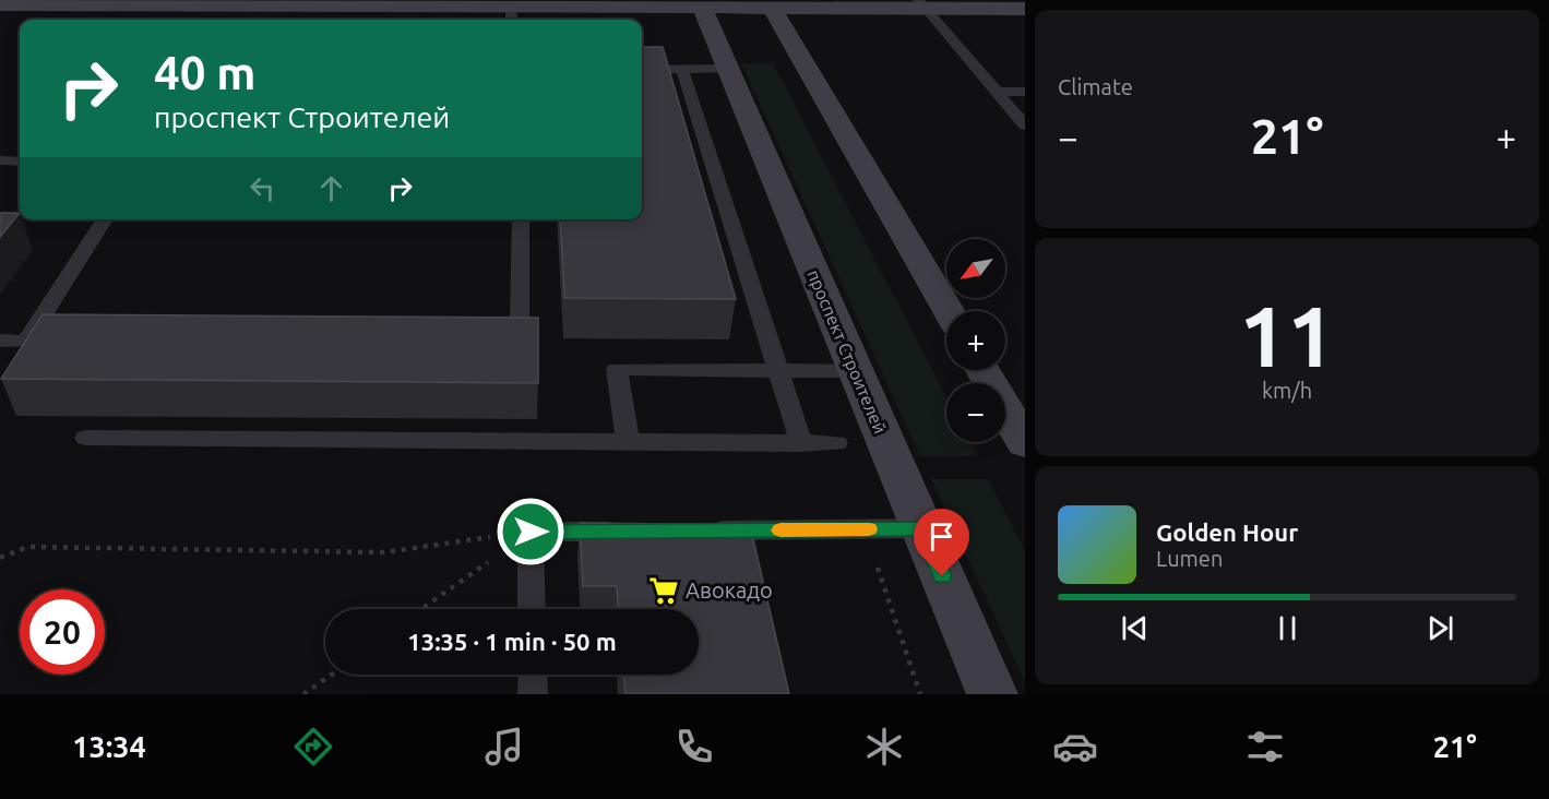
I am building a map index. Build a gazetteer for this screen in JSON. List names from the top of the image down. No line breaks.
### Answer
{"streets":{"street":["проспект Строителей"]},"places":{"supermarket":["Авокадо"]},"north":"bottom left","page":{"tile":["Climate",["11","km/h"]],"turn":["40 m","проспект Строителей"],"heat":["−","21°","+"],"map_buttons":["+","−"],"song":["Golden Hour","Lumen"],"limit":"20","trip":"13:35 · 1 min · 50 m","tabs":["13:34","21°"]}}
